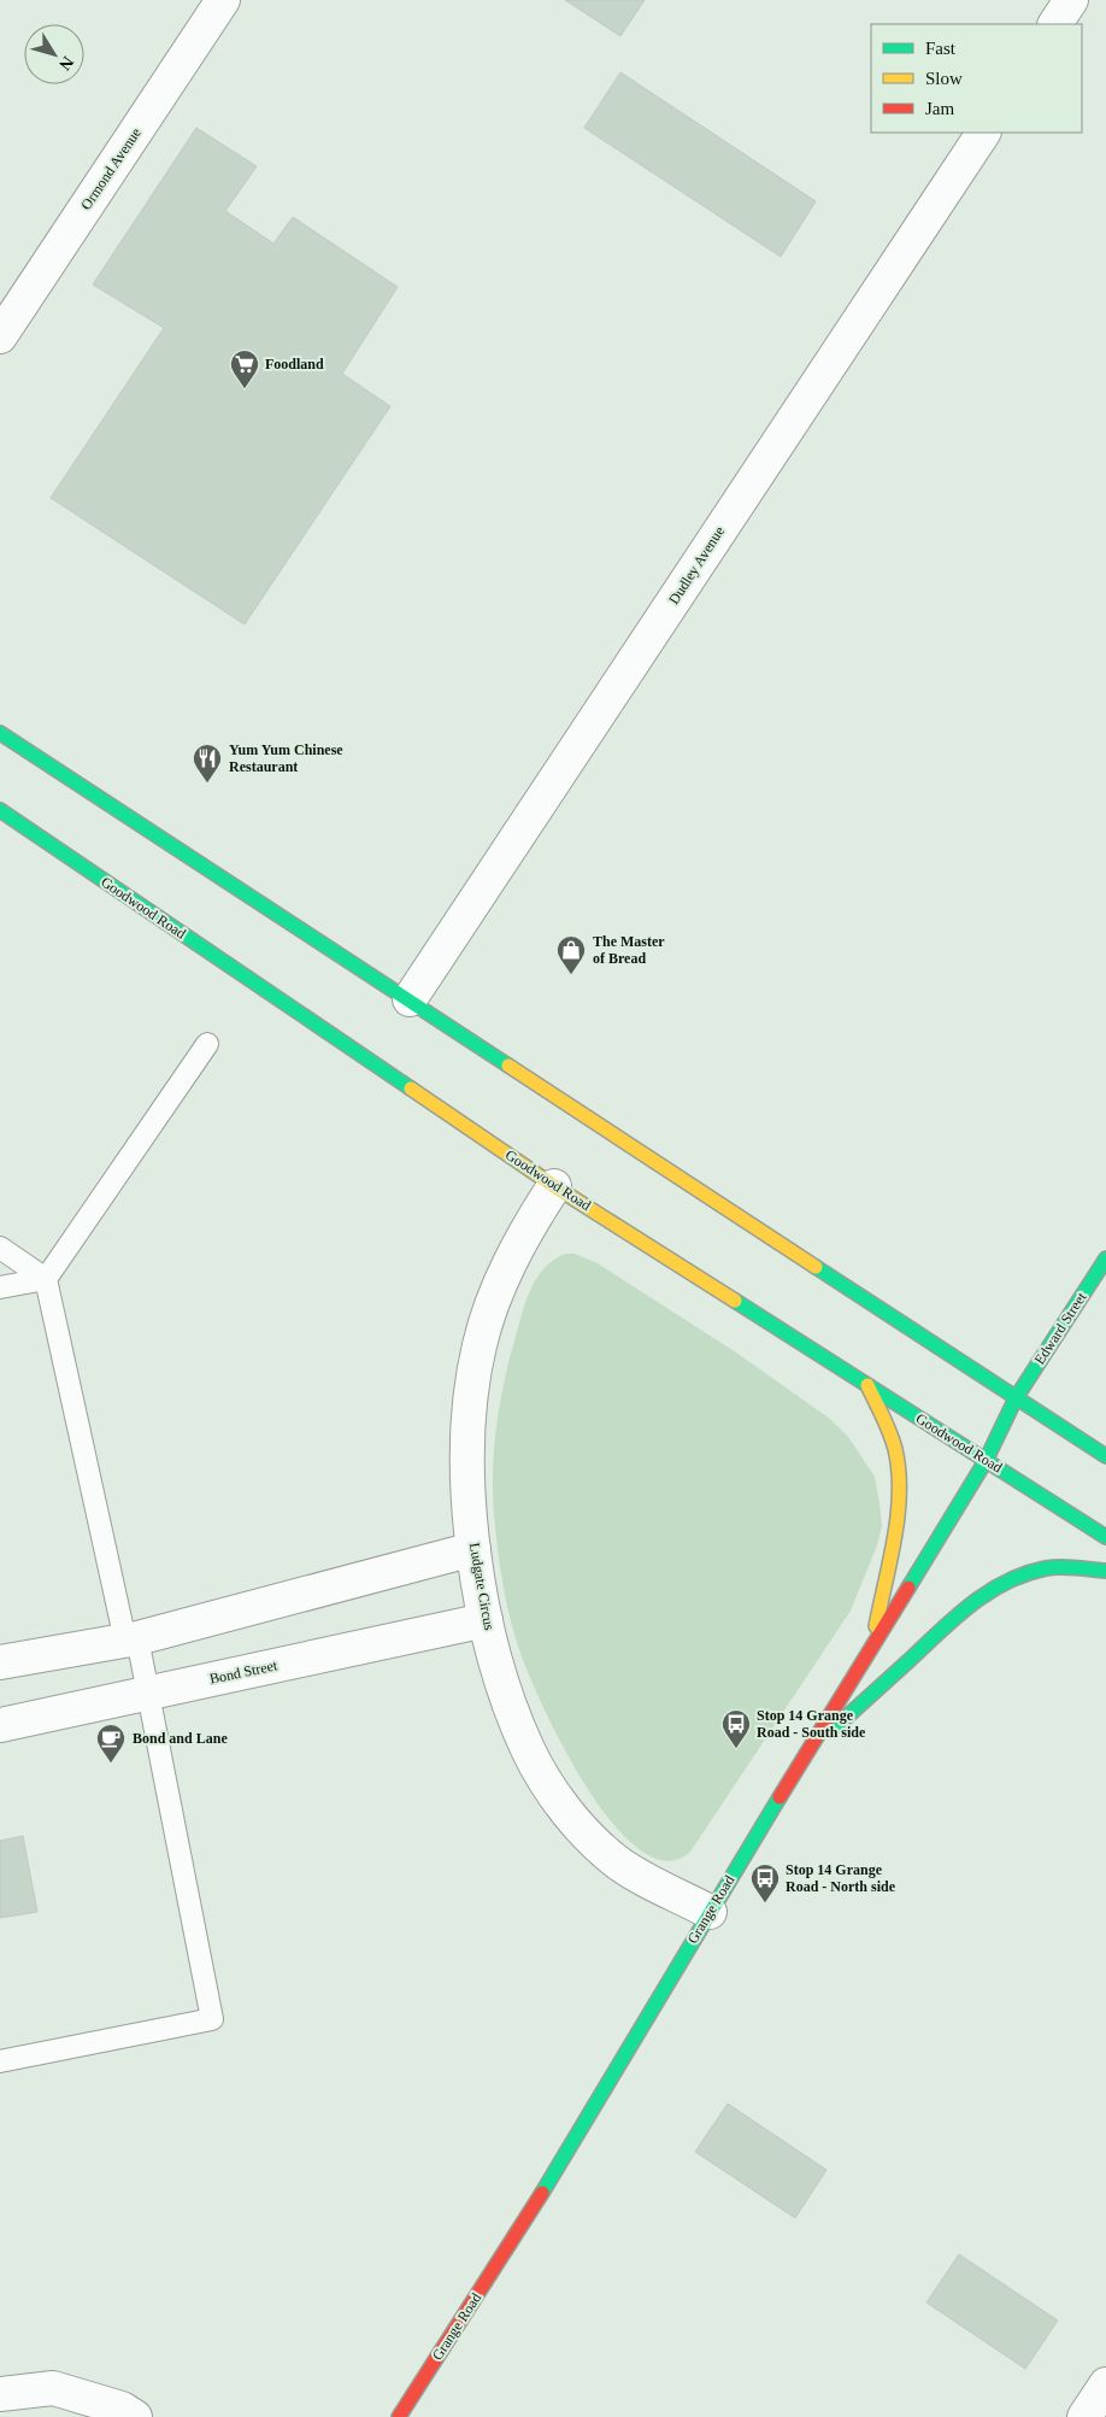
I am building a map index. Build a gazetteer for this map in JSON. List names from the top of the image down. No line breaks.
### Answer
{"streets":{"main road":["Goodwood Road","Edward Street","Grange Road"],"street":["Ormond Avenue","Dudley Avenue","Ludgate Circus","Bond Street"]},"crossings":[["Goodwood Road","Ludgate Circus"],["Goodwood Road","Grange Road"],["Edward Street","Grange Road"],["Ludgate Circus","Bond Street"],["Ludgate Circus","Grange Road"]],"places":{"supermarket":["Foodland"],"restaurant":["Yum Yum Chinese Restaurant"],"shop":["The Master of Bread"],"bus stop":["Stop 14 Grange Road - South side","Stop 14 Grange Road - North side"],"cafe":["Bond and Lane"]},"legend":["Fast","Slow","Jam"],"north":"bottom right"}
